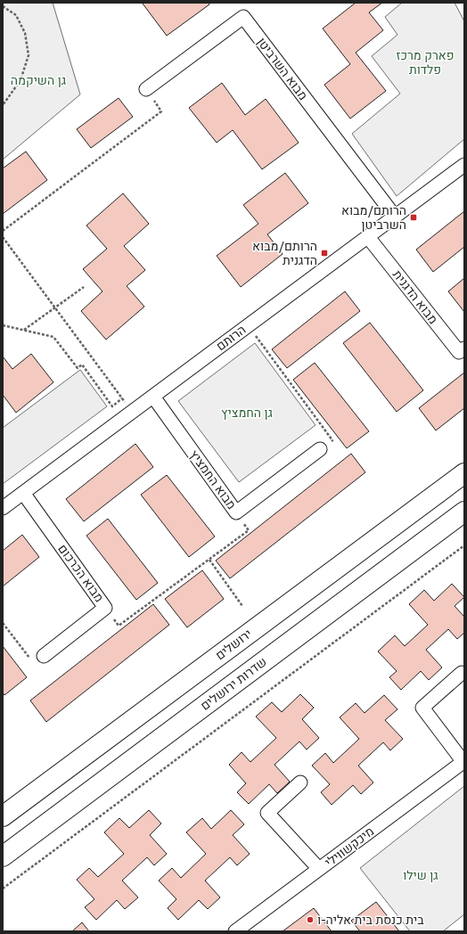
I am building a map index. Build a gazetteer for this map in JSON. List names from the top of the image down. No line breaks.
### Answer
{"streets":{"main road":["ירושלים","שדרות ירושלים"],"street":["מבוא השרביטן","מבוא הדגנית","הרותם","מבוא החמציץ","מבוא הכרכום","מיכקשווילי"]},"crossings":[["מבוא השרביטן","הרותם"],["מבוא הדגנית","הרותם"],["הרותם","מבוא החמציץ"],["הרותם","מבוא הכרכום"]],"parks":["פארק מרכז פלדות","גן השיקמה","גן החמציץ","גן שילו"],"places":{"transit":["הרותם/מבוא השרביטן","הרותם/מבוא הדגנית"],"other":["בית כנסת בית אליה-ו"]}}
